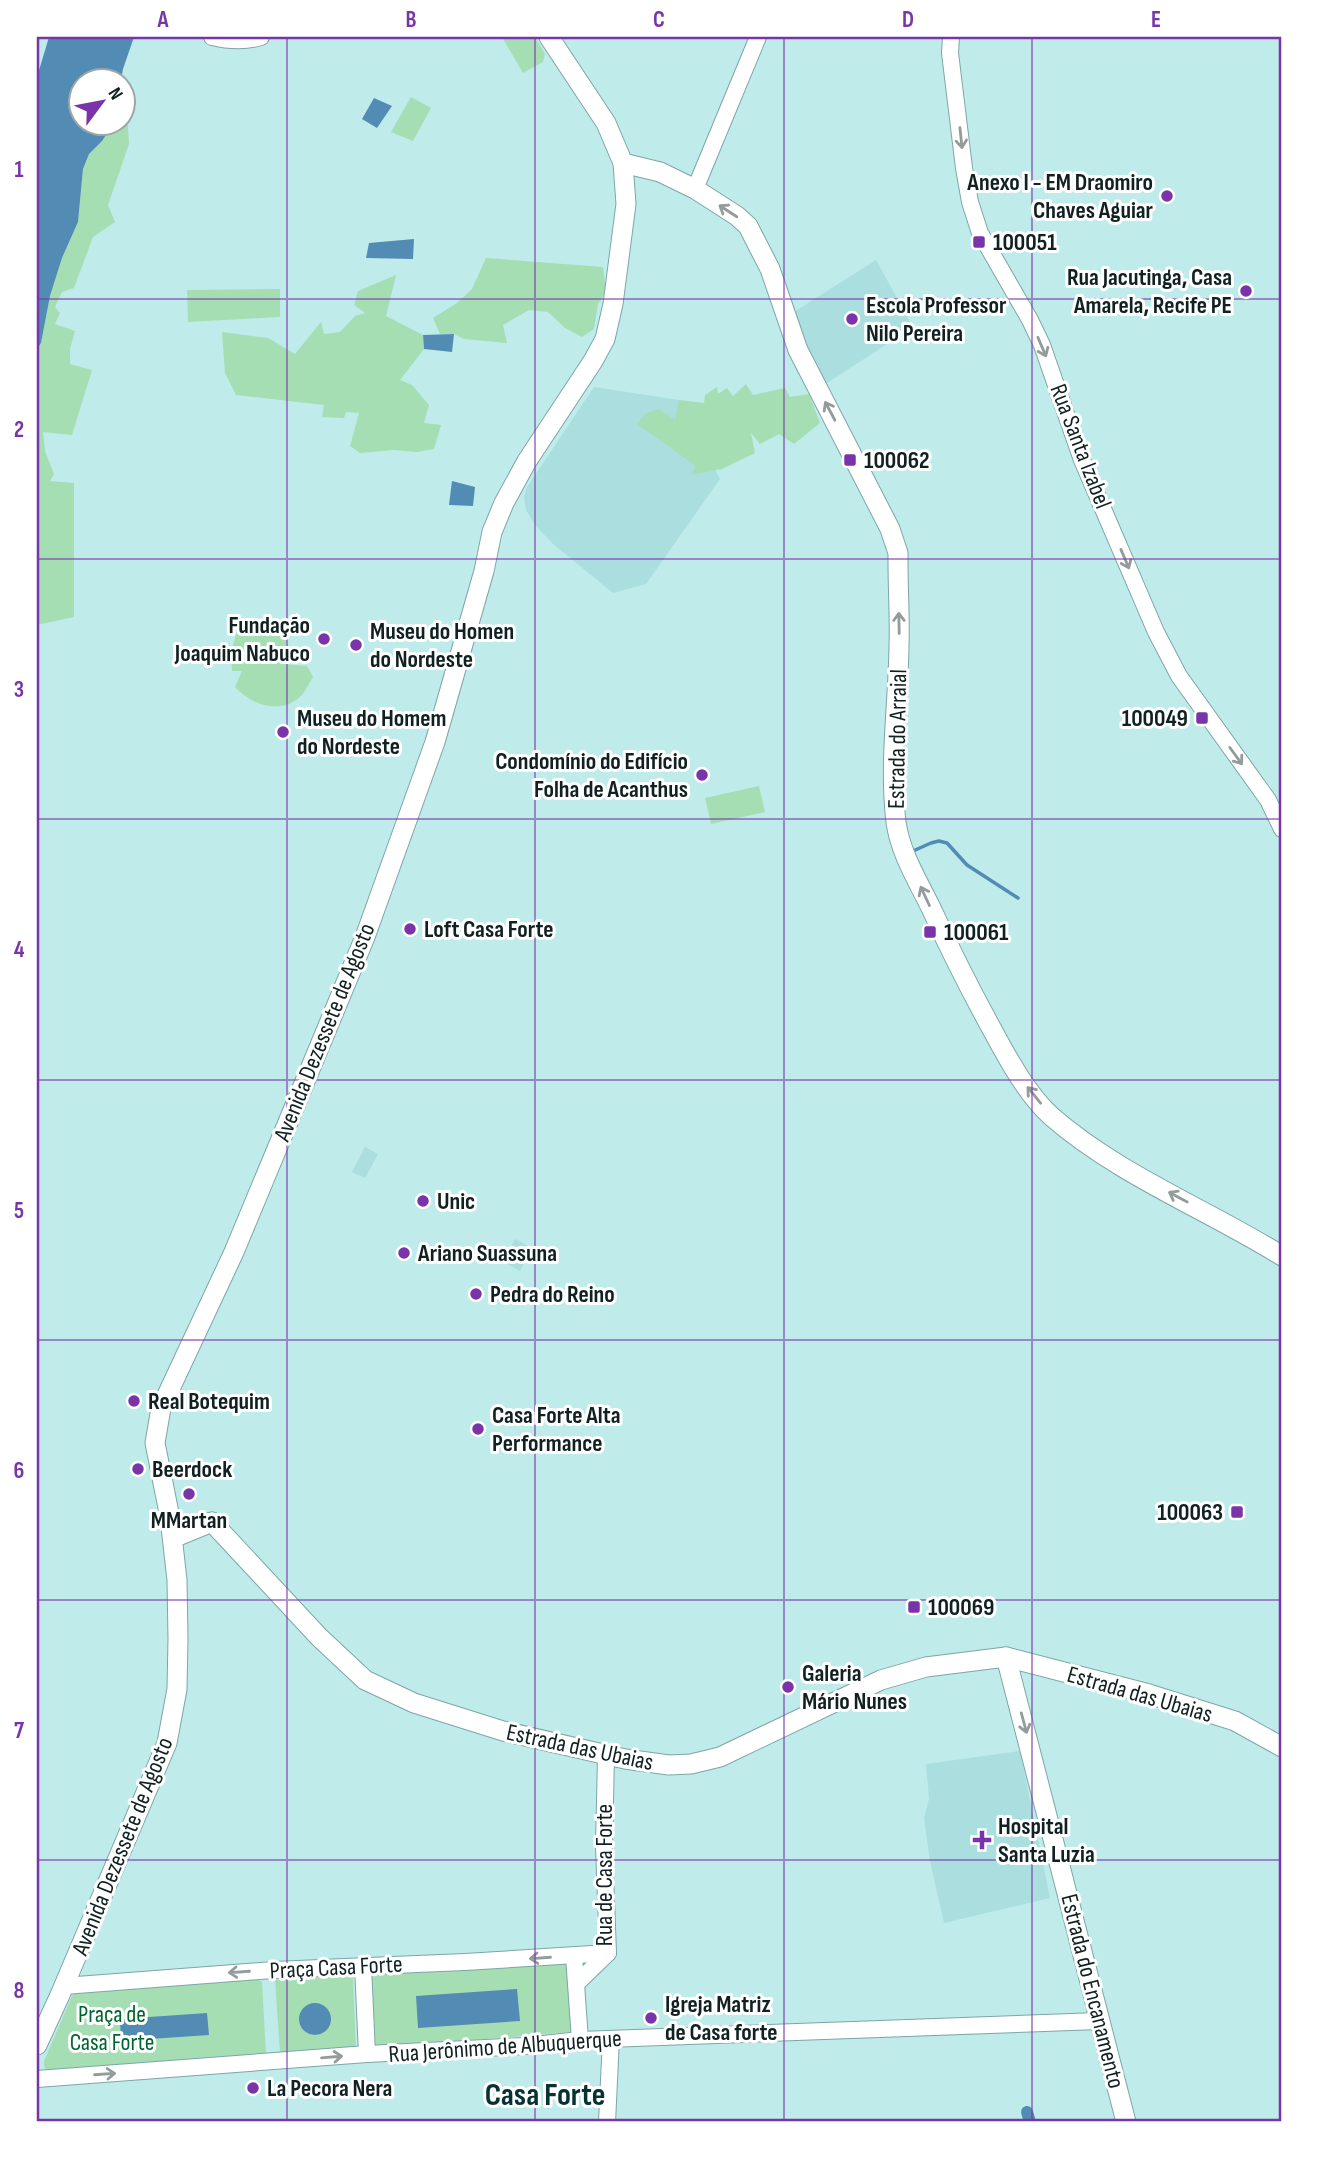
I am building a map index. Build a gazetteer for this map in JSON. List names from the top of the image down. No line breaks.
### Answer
{"streets":{"main road":["Estrada do Arraial","Avenida Dezessete de Agosto","Estrada das Ubaias","Estrada do Encanamento"],"street":["Rua Santa Izabel","Rua de Casa Forte","Praça Casa Forte","Rua Jerônimo de Albuquerque"]},"crossings":[["Estrada do Arraial","Avenida Dezessete de Agosto"],["Avenida Dezessete de Agosto","Praça Casa Forte"],["Estrada das Ubaias","Rua de Casa Forte"],["Estrada das Ubaias","Estrada do Encanamento"],["Rua de Casa Forte","Praça Casa Forte"],["Rua de Casa Forte","Rua Jerônimo de Albuquerque"],["Estrada do Encanamento","Rua Jerônimo de Albuquerque"]],"one_way":["Rua Santa Izabel","Estrada do Arraial","Praça Casa Forte","Estrada do Encanamento"],"districts":["Casa Forte"],"parks":["Praça de Casa Forte"],"places":{"other":["Anexo I - EM Draomiro Chaves Aguiar","Rua Jacutinga, Casa Amarela, Recife PE","Escola Professor Nilo Pereira","Fundação Joaquim Nabuco","Museu do Homen do Nordeste","Museu do Homem do Nordeste","Condomínio do Edifício Folha de Acanthus","Loft Casa Forte","Unic","Ariano Suassuna","Pedra do Reino","Real Botequim","Casa Forte Alta Performance","Beerdock","MMartan","Galeria Mário Nunes","Igreja Matriz de Casa forte","La Pecora Nera"],"transit":["100051","100062","100049","100061","100063","100069"],"health":["Hospital Santa Luzia"]},"north":"top right","grid":{"columns":["A","B","C","D","E"],"rows":["1","2","3","4","5","6","7","8"]}}
